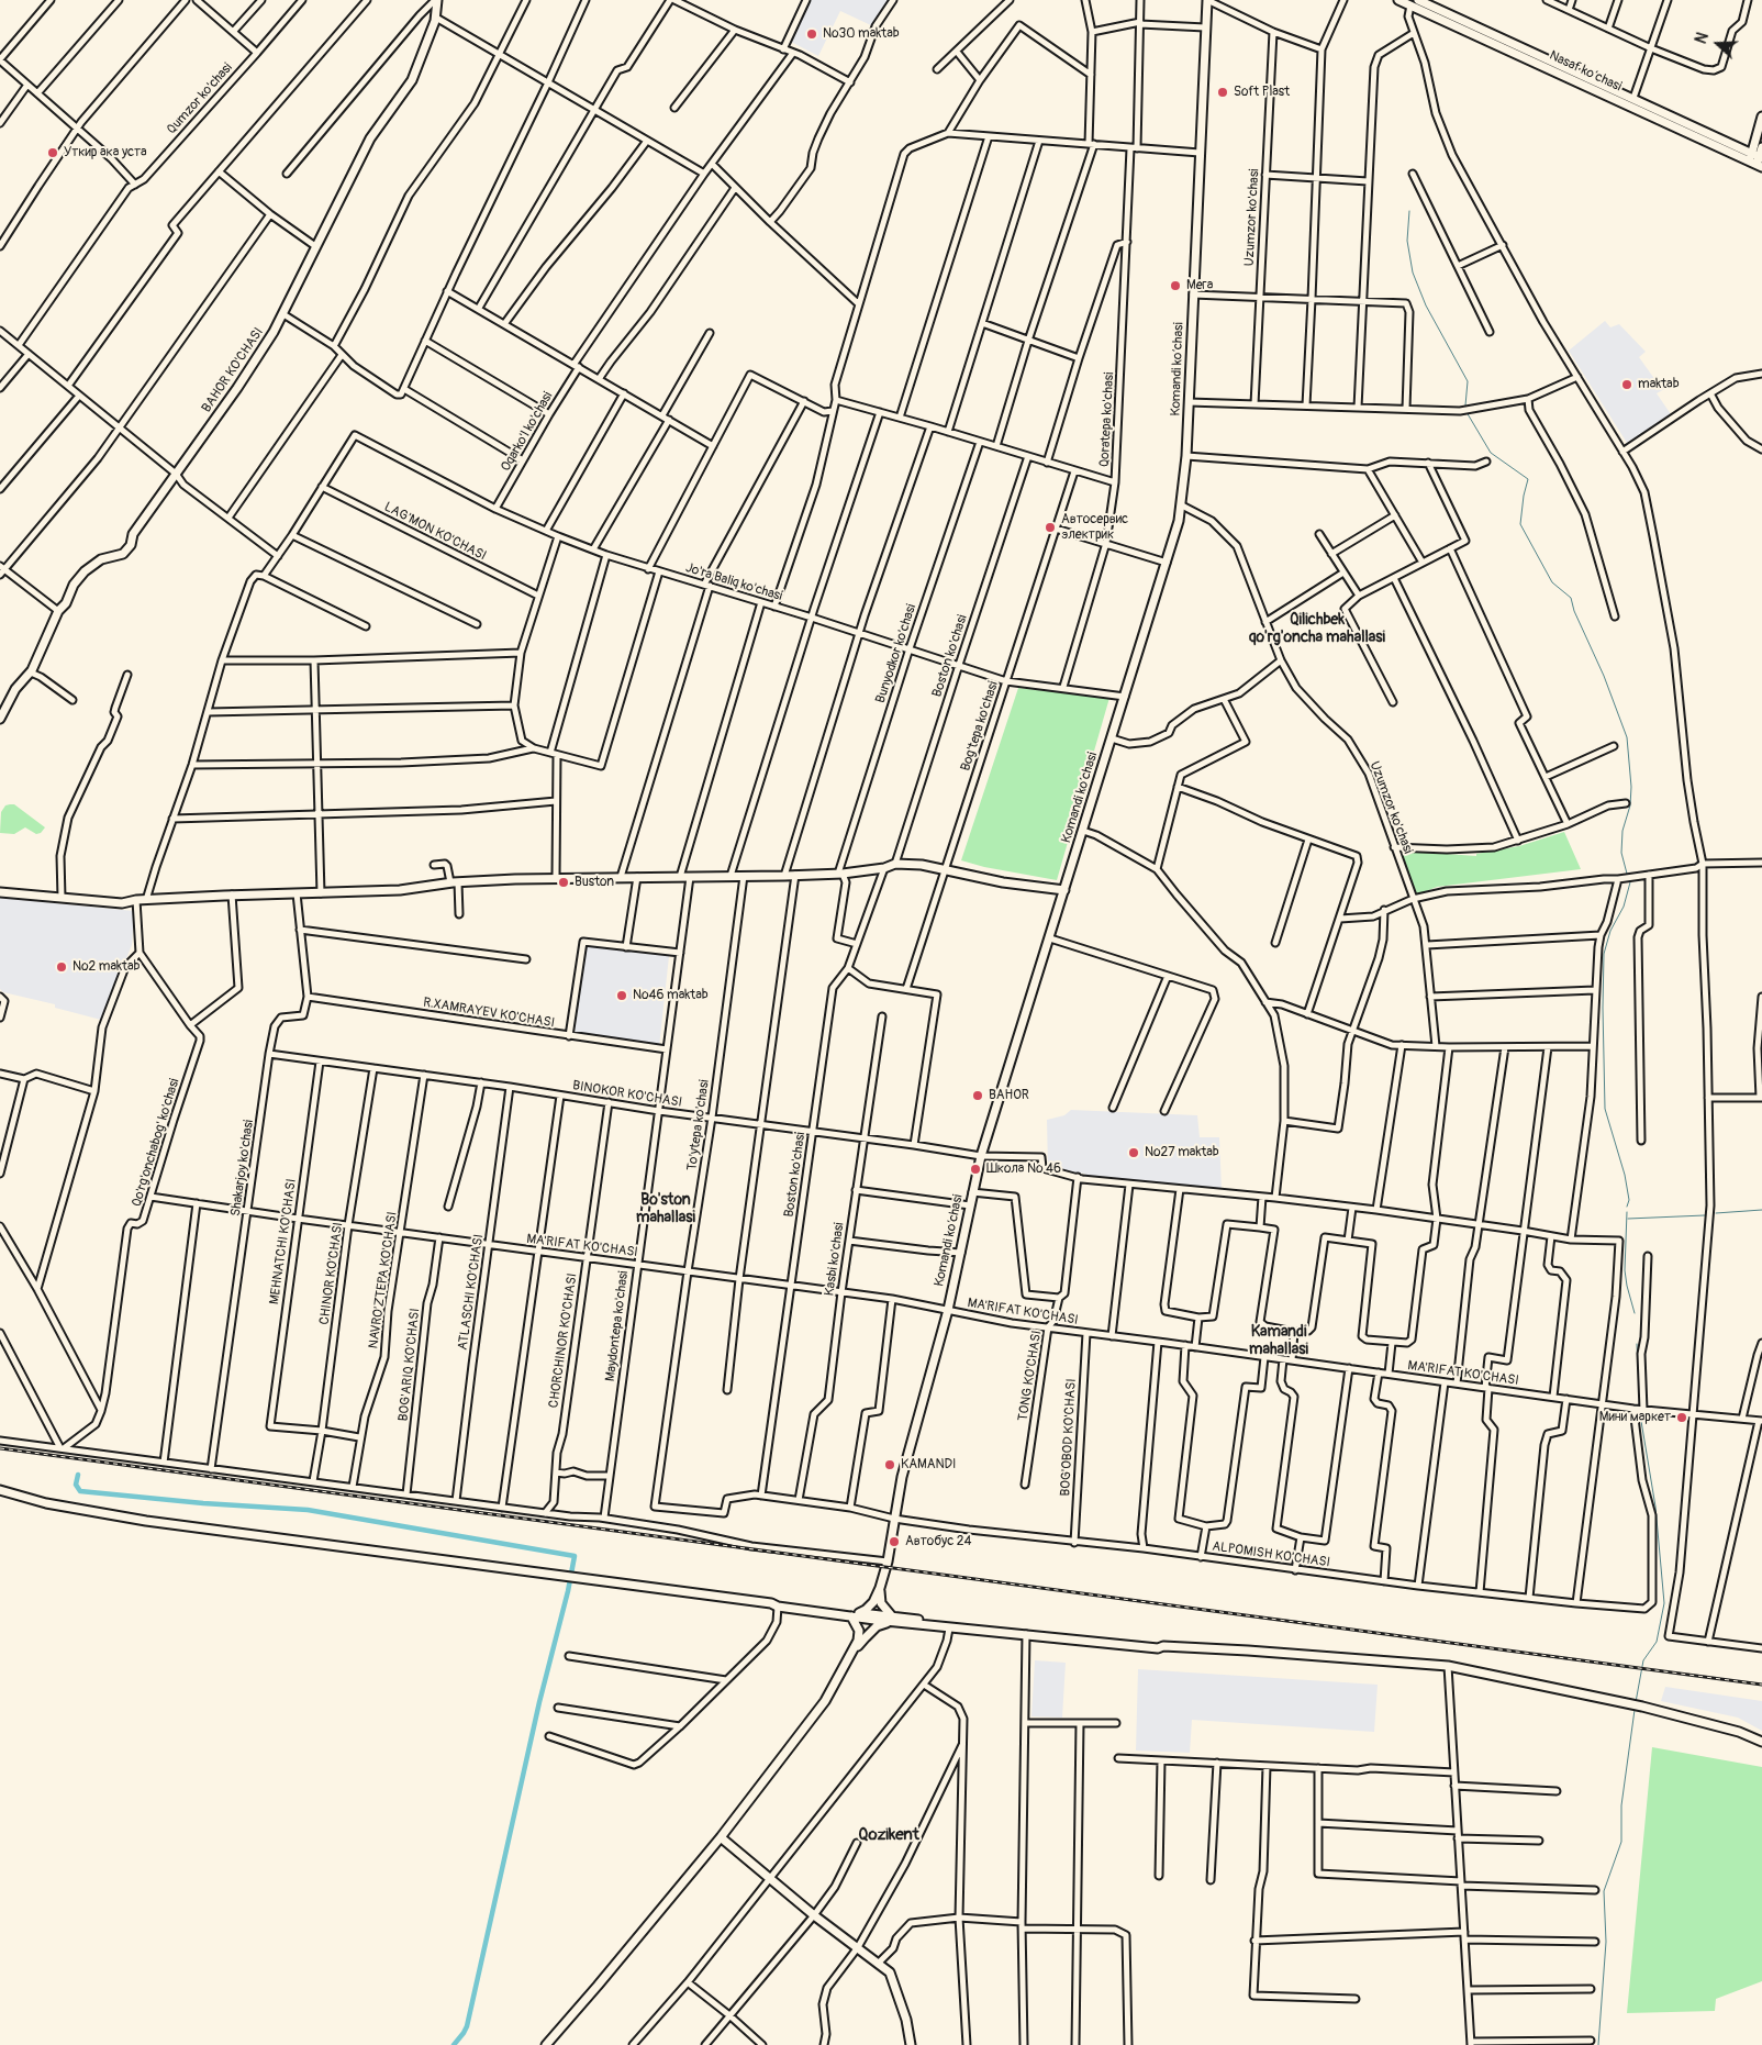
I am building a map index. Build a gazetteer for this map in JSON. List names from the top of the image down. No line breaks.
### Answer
{"streets":{"main road":["Nasaf ko‘chasi","Komandi ko‘chasi","BAHOR KO'CHASI"],"street":["Qumzor ko'chasi","Uzumzor ko'chasi","Qoratepa ko'chasi","Oqarko'l ko'chasi","LAG'MON KO'CHASI","Jo'ra Baliq ko'chasi","Bunyodkor ko'chasi","Boston ko'chasi","Bog'tepa ko'chasi","R.XAMRAYEV KO'CHASI","BINOKOR KO'CHASI","To'ytepa ko'chasi","Qo'rg'onchabog' ko'chasi","Shakarjoy ko'chasi","MEHNATCHI KO'CHASI","MA'RIFAT KO'CHASI","Kasbi ko'chasi","CHINOR KO'CHASI","NAVRO'ZTEPA KO'CHASI","ATLASCHI KO'CHASI","Maydontepa ko'chasi","CHORCHINOR KO'CHASI","BOG'ARIQ KO'CHASI","TONG KO'CHASI","BOG'OBOD KO'CHASI","ALPOMISH KO'CHASI"]},"crossings":[["Uzumzor ko'chasi","Komandi ko‘chasi"],["Komandi ko‘chasi","Jo'ra Baliq ko'chasi"],["Komandi ko‘chasi","BINOKOR KO'CHASI"],["Komandi ko‘chasi","MA'RIFAT KO'CHASI"],["Komandi ko‘chasi","ALPOMISH KO'CHASI"],["Qoratepa ko'chasi","Jo'ra Baliq ko'chasi"],["Oqarko'l ko'chasi","Jo'ra Baliq ko'chasi"],["LAG'MON KO'CHASI","Jo'ra Baliq ko'chasi"],["Jo'ra Baliq ko'chasi","Bunyodkor ko'chasi"],["Jo'ra Baliq ko'chasi","Boston ko'chasi"],["Jo'ra Baliq ko'chasi","Bog'tepa ko'chasi"],["Bunyodkor ko'chasi","Boston ko'chasi"],["Boston ko'chasi","BINOKOR KO'CHASI"],["Boston ko'chasi","MA'RIFAT KO'CHASI"],["Boston ko'chasi","ALPOMISH KO'CHASI"],["R.XAMRAYEV KO'CHASI","Shakarjoy ko'chasi"],["R.XAMRAYEV KO'CHASI","Maydontepa ko'chasi"],["BINOKOR KO'CHASI","To'ytepa ko'chasi"],["BINOKOR KO'CHASI","Shakarjoy ko'chasi"],["BINOKOR KO'CHASI","MEHNATCHI KO'CHASI"],["BINOKOR KO'CHASI","Kasbi ko'chasi"],["BINOKOR KO'CHASI","CHINOR KO'CHASI"],["BINOKOR KO'CHASI","NAVRO'ZTEPA KO'CHASI"],["BINOKOR KO'CHASI","ATLASCHI KO'CHASI"],["BINOKOR KO'CHASI","Maydontepa ko'chasi"],["BINOKOR KO'CHASI","CHORCHINOR KO'CHASI"],["BINOKOR KO'CHASI","TONG KO'CHASI"],["To'ytepa ko'chasi","MA'RIFAT KO'CHASI"],["To'ytepa ko'chasi","ALPOMISH KO'CHASI"],["Qo'rg'onchabog' ko'chasi","MA'RIFAT KO'CHASI"],["Shakarjoy ko'chasi","MA'RIFAT KO'CHASI"],["MEHNATCHI KO'CHASI","MA'RIFAT KO'CHASI"],["MEHNATCHI KO'CHASI","CHINOR KO'CHASI"],["MA'RIFAT KO'CHASI","Kasbi ko'chasi"],["MA'RIFAT KO'CHASI","CHINOR KO'CHASI"],["MA'RIFAT KO'CHASI","NAVRO'ZTEPA KO'CHASI"],["MA'RIFAT KO'CHASI","ATLASCHI KO'CHASI"],["MA'RIFAT KO'CHASI","Maydontepa ko'chasi"],["MA'RIFAT KO'CHASI","CHORCHINOR KO'CHASI"],["MA'RIFAT KO'CHASI","BOG'ARIQ KO'CHASI"],["MA'RIFAT KO'CHASI","TONG KO'CHASI"],["MA'RIFAT KO'CHASI","BOG'OBOD KO'CHASI"],["MA'RIFAT KO'CHASI","ALPOMISH KO'CHASI"],["Kasbi ko'chasi","ALPOMISH KO'CHASI"],["BOG'OBOD KO'CHASI","ALPOMISH KO'CHASI"]],"districts":["Qilichbek qo'rg'oncha mahallasi","Bo'ston mahallasi","Kamandi mahallasi","Qozikent"],"places":["№30 maktab","Soft Plast","Уткир ака уста","Мега","maktab","Автосервис электрик","Buston","№2 maktab","№46 maktab","BAHOR","№27 maktab","Школа № 46","Мини маркет","KAMANDI","Автобус 24"],"north":"left"}
